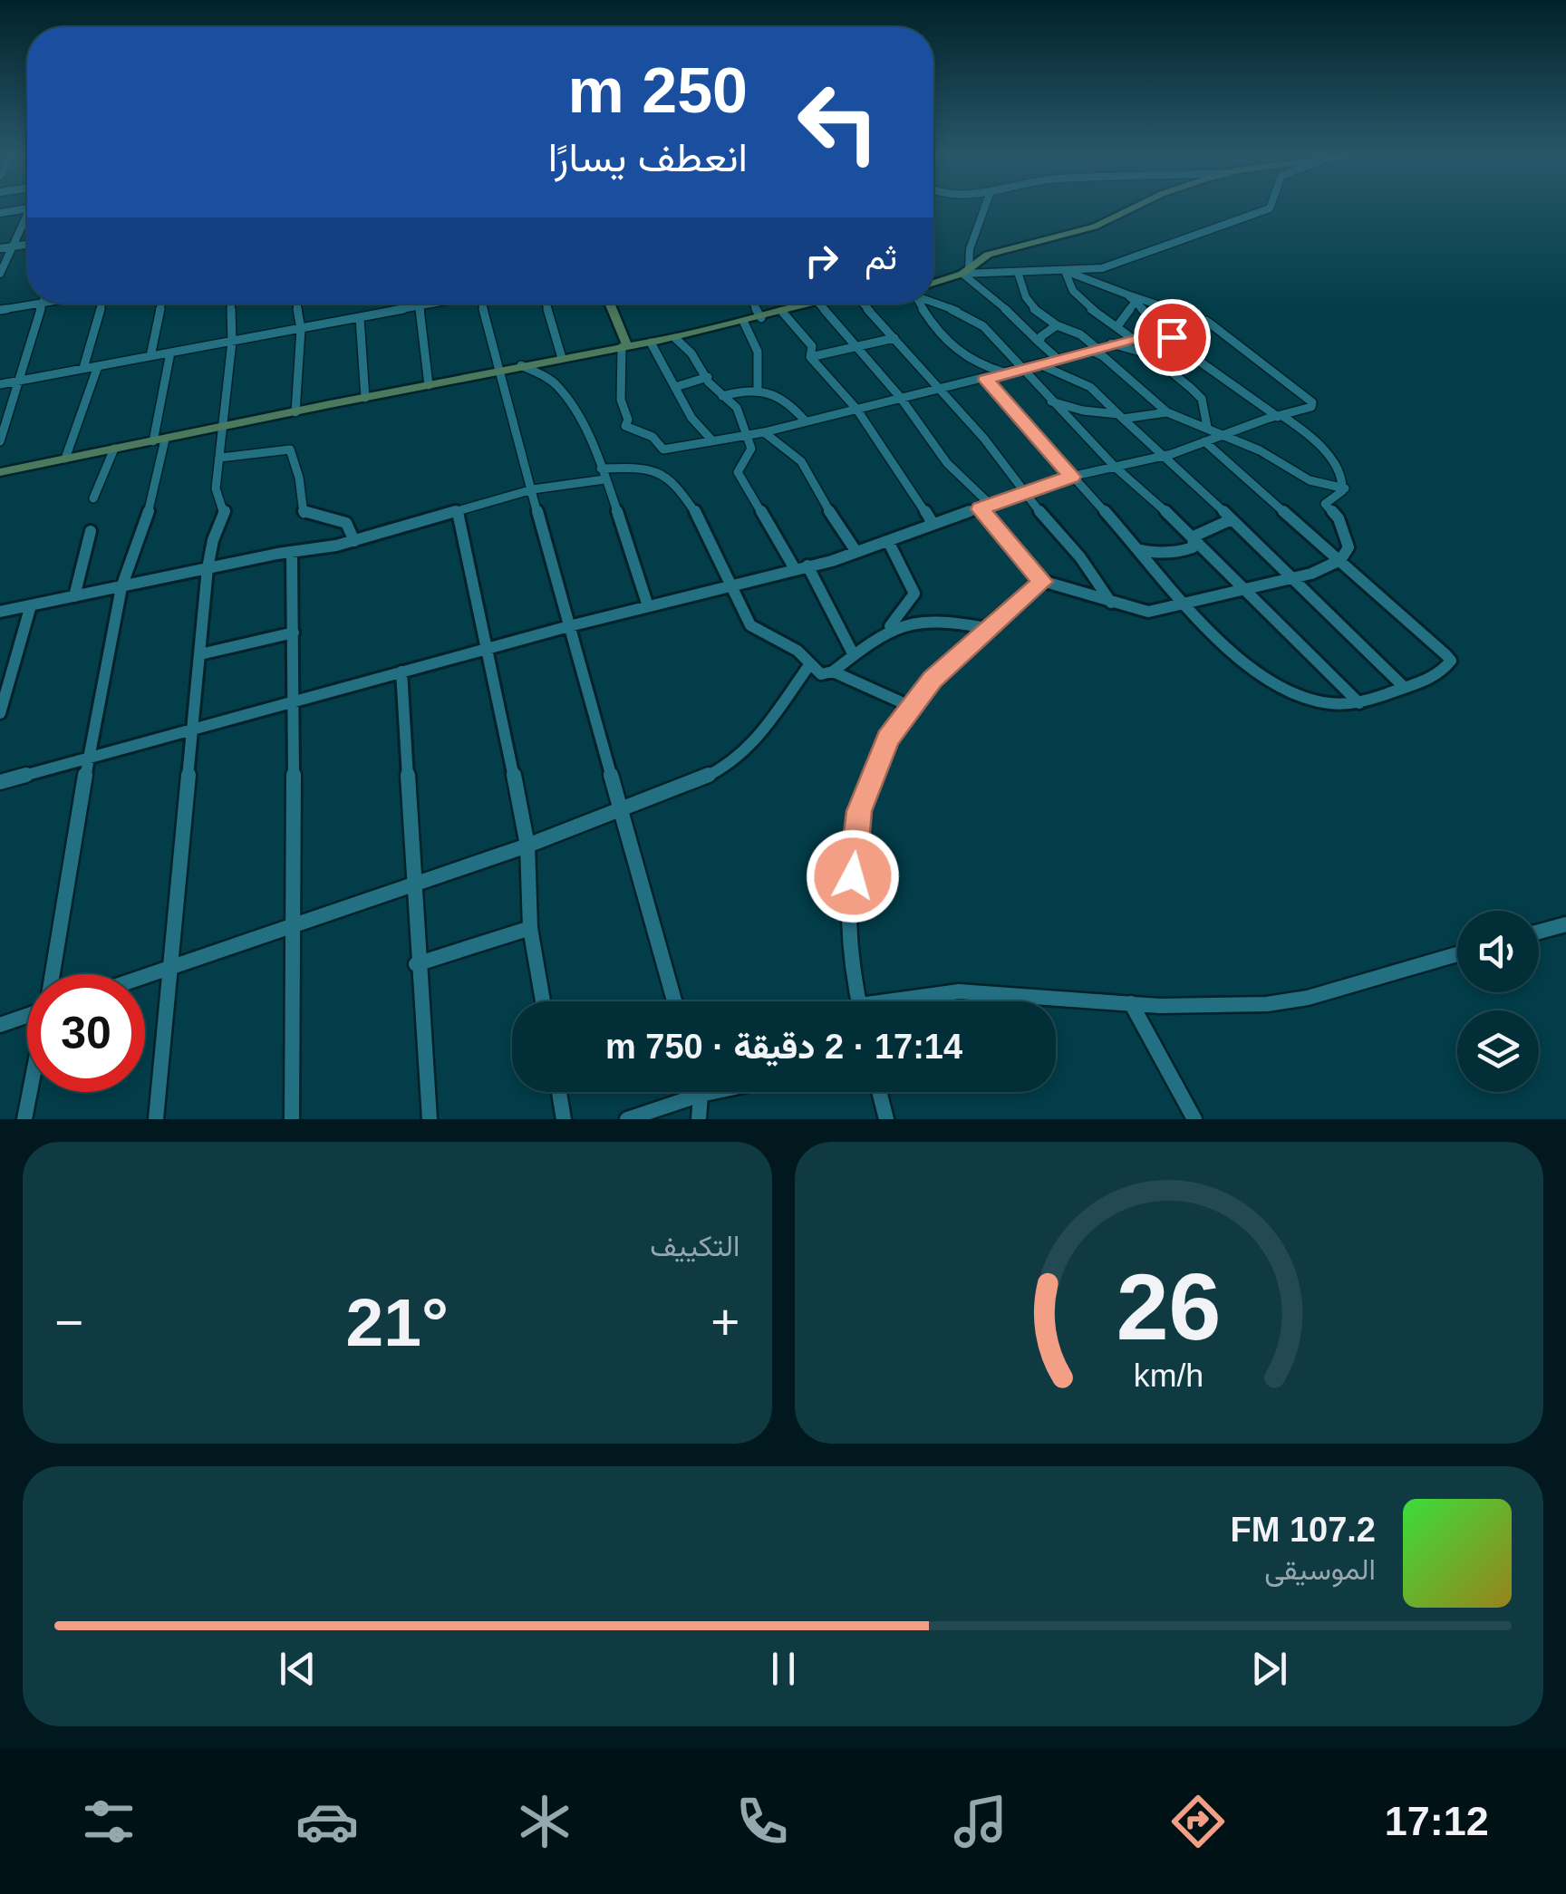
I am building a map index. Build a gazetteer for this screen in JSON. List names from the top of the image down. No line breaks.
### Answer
{"page":{"turn":["250 m","انعطف يسارًا"],"then":"ثم","limit":"30","trip":"17:14 · 2 دقيقة · 750 m","tile":"التكييف","heat":["−","21°","+"],"song":["107.2 FM","الموسيقى"],"tabs":"17:12","gauge":["26","km/h"]}}
